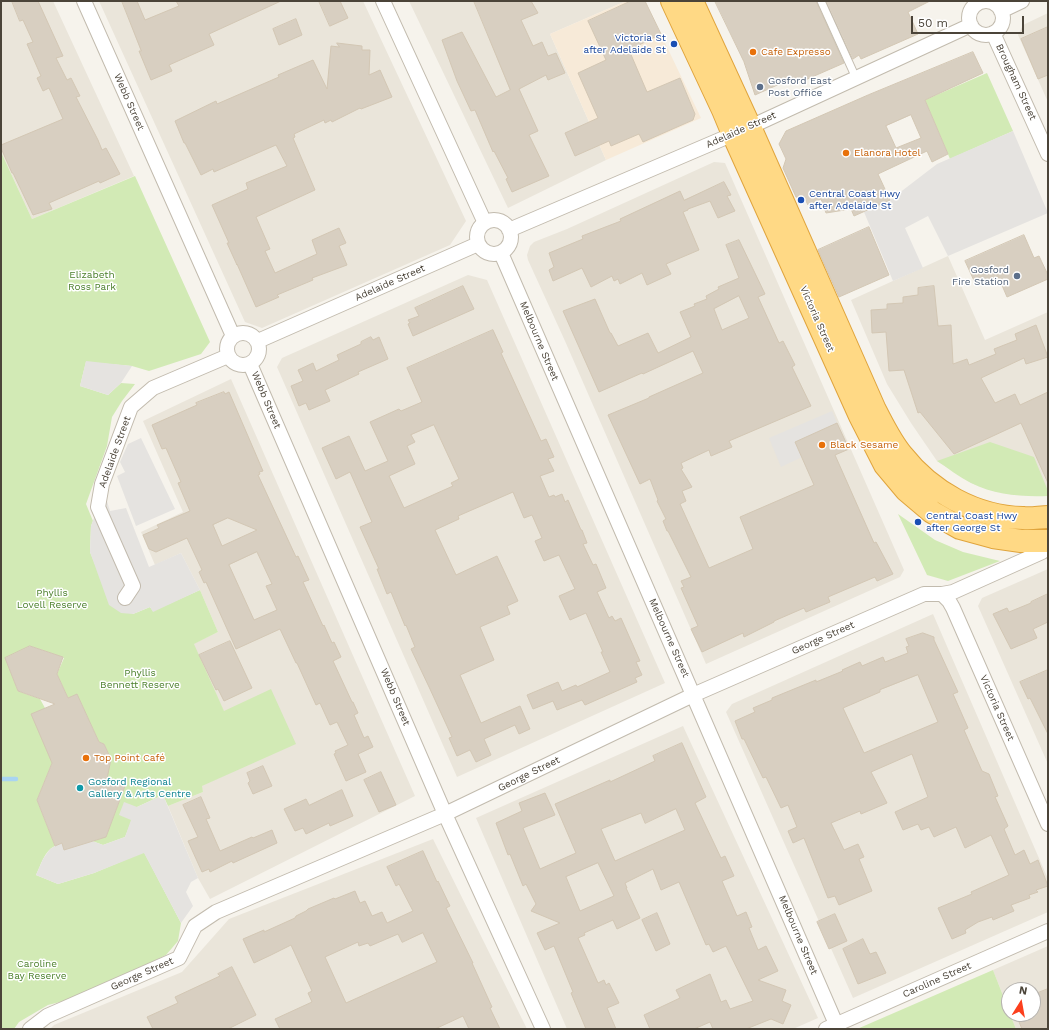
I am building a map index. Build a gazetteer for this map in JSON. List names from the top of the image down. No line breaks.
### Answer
{"streets":{"highway":["Victoria Street"],"street":["Brougham Street","Webb Street","Adelaide Street","Melbourne Street","George Street","Caroline Street"]},"crossings":[["Brougham Street","Adelaide Street"],["Webb Street","Adelaide Street"],["Webb Street","George Street"],["Adelaide Street","Victoria Street"],["Adelaide Street","Melbourne Street"],["Victoria Street","George Street"],["Melbourne Street","George Street"],["Melbourne Street","Caroline Street"]],"parks":["Elizabeth Ross Park","Phyllis Lovell Reserve","Phyllis Bennett Reserve","Caroline Bay Reserve"],"places":["Victoria St after Adelaide St","Cafe Expresso","Gosford East Post Office","Elanora Hotel","Central Coast Hwy after Adelaide St","Gosford Fire Station","Black Sesame","Central Coast Hwy after George St","Top Point Café","Gosford Regional Gallery & Arts Centre"],"scale_bar":"50 m","north":"top"}
